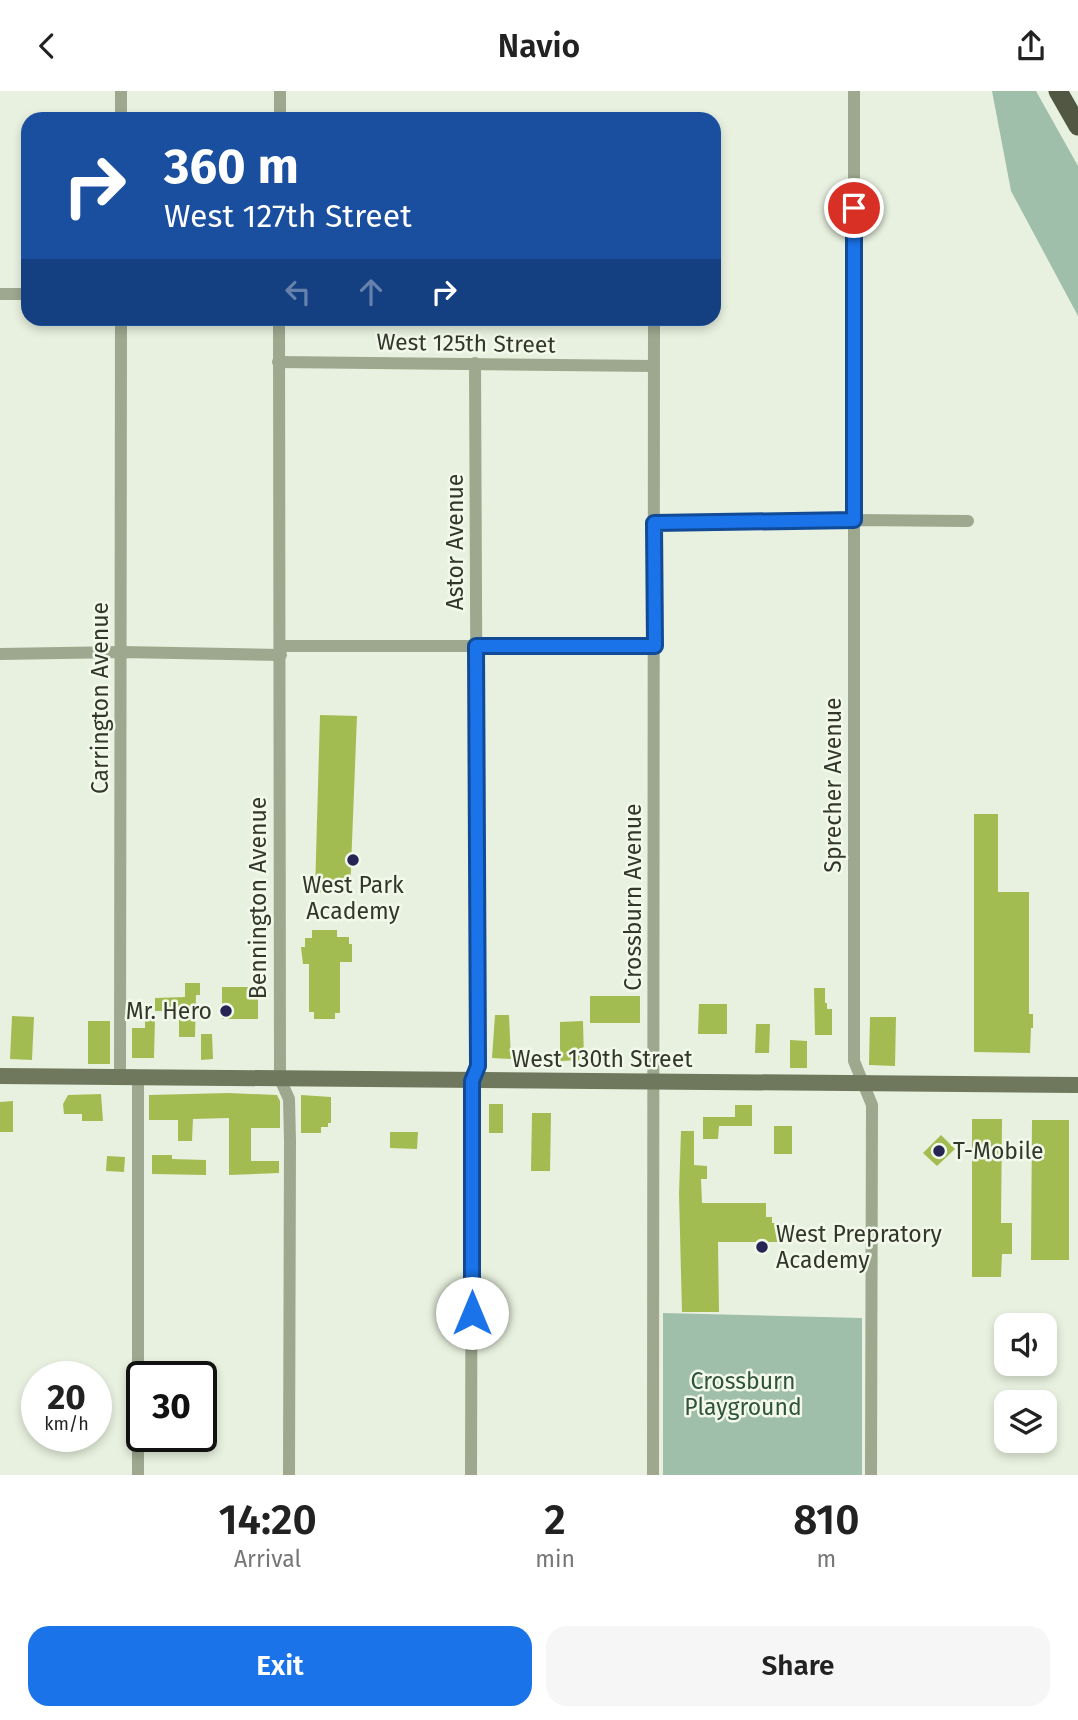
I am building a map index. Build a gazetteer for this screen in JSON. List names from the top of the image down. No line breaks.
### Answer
{"streets":{"main road":["West 130th Street"],"street":["West 125th Street","Astor Avenue","Carrington Avenue","Sprecher Avenue","Crossburn Avenue","Bennington Avenue"]},"crossings":[["West 125th Street","Astor Avenue"],["West 125th Street","Crossburn Avenue"],["West 125th Street","Bennington Avenue"],["Astor Avenue","West 130th Street"],["Carrington Avenue","West 130th Street"],["Sprecher Avenue","West 130th Street"],["Crossburn Avenue","West 130th Street"],["Bennington Avenue","West 130th Street"]],"parks":["Crossburn Playground"],"places":["West Park Academy","Mr. Hero","T-Mobile","West Prepratory Academy"],"page":{"header":"Navio","turn":["360 m","West 127th Street"],"speed":"20 km/h","limit":"30","eta":["14:20","Arrival","2","min","810","m"],"buttons":["Exit","Share"]}}
